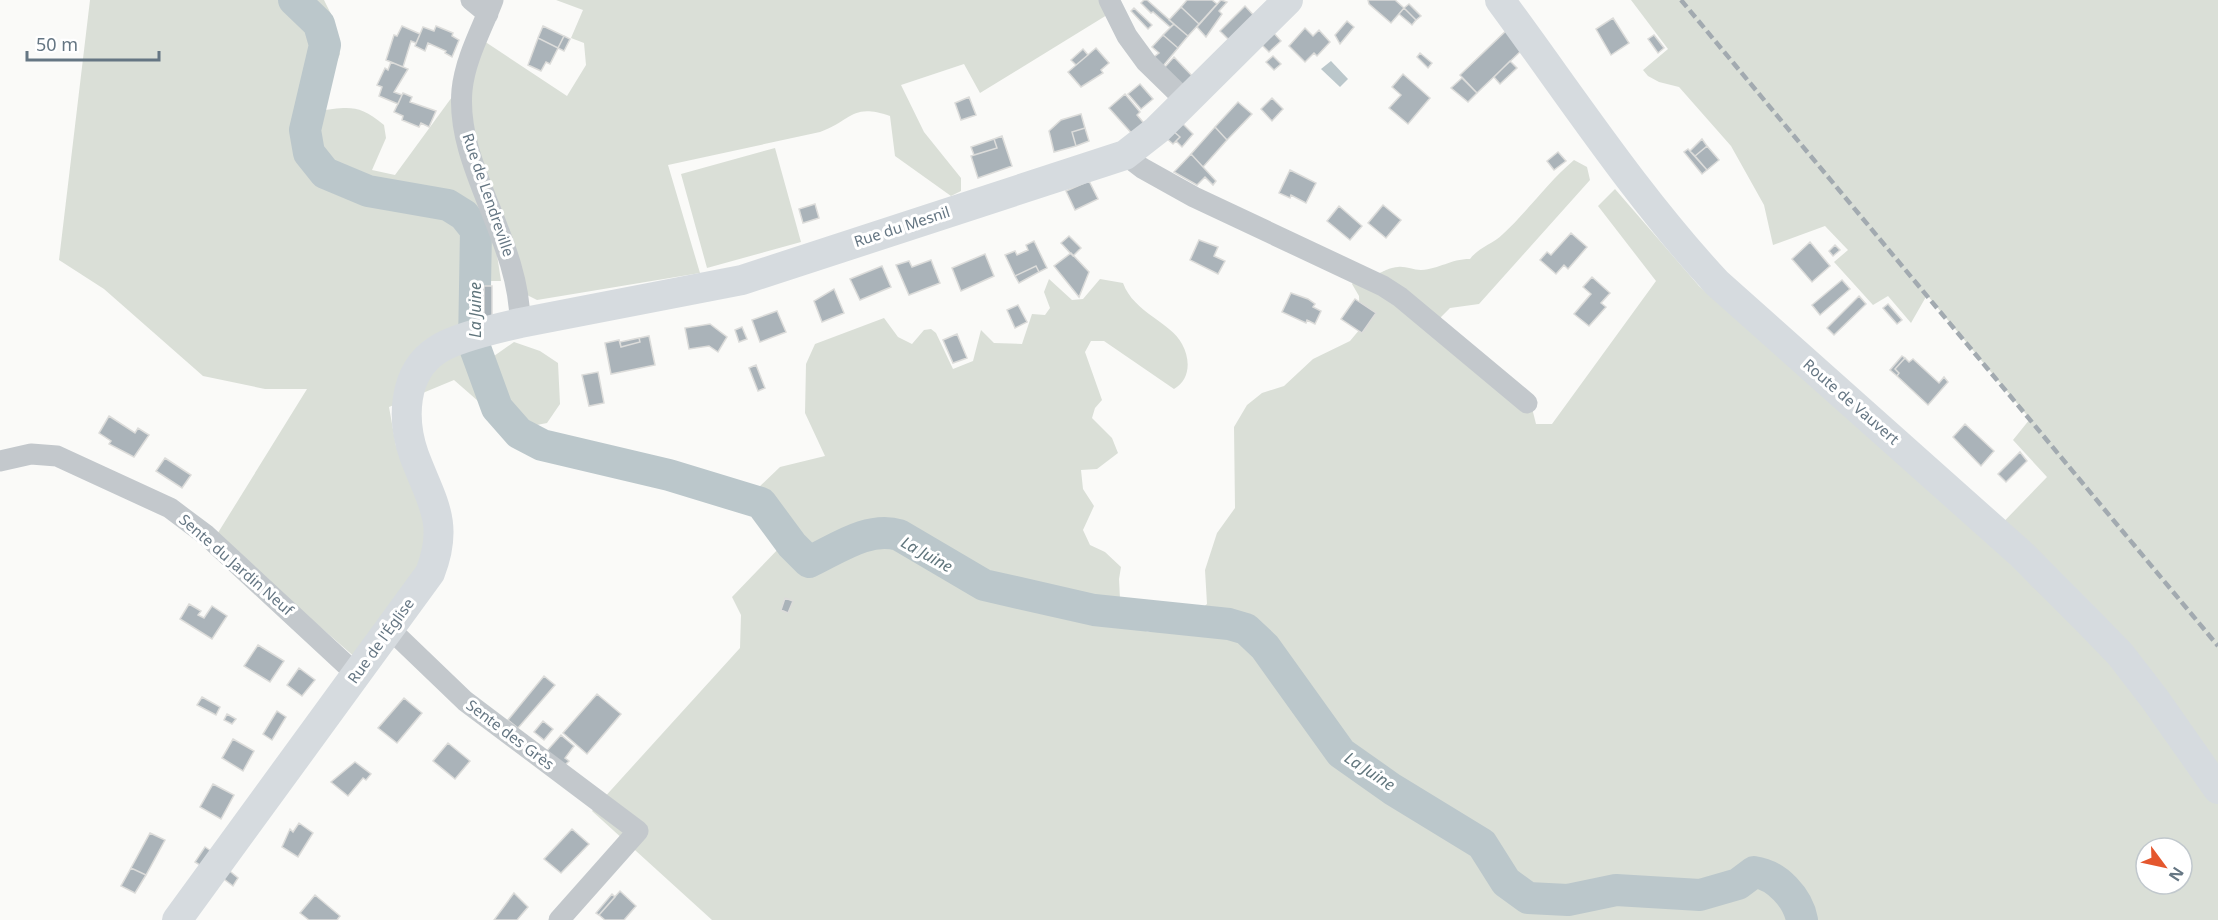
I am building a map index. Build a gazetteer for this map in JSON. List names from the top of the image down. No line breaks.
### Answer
{"streets":{"street":["Rue de Lendreville","Rue du Mesnil","Route de Vauvert","Sente du Jardin Neuf","Rue de l'Église","Sente des Grès"]},"crossings":[["Rue de Lendreville","Rue du Mesnil"],["Rue du Mesnil","Rue de l'Église"],["Sente du Jardin Neuf","Rue de l'Église"],["Rue de l'Église","Sente des Grès"]],"water":["La Juine"],"scale_bar":"50 m","north":"bottom right"}
